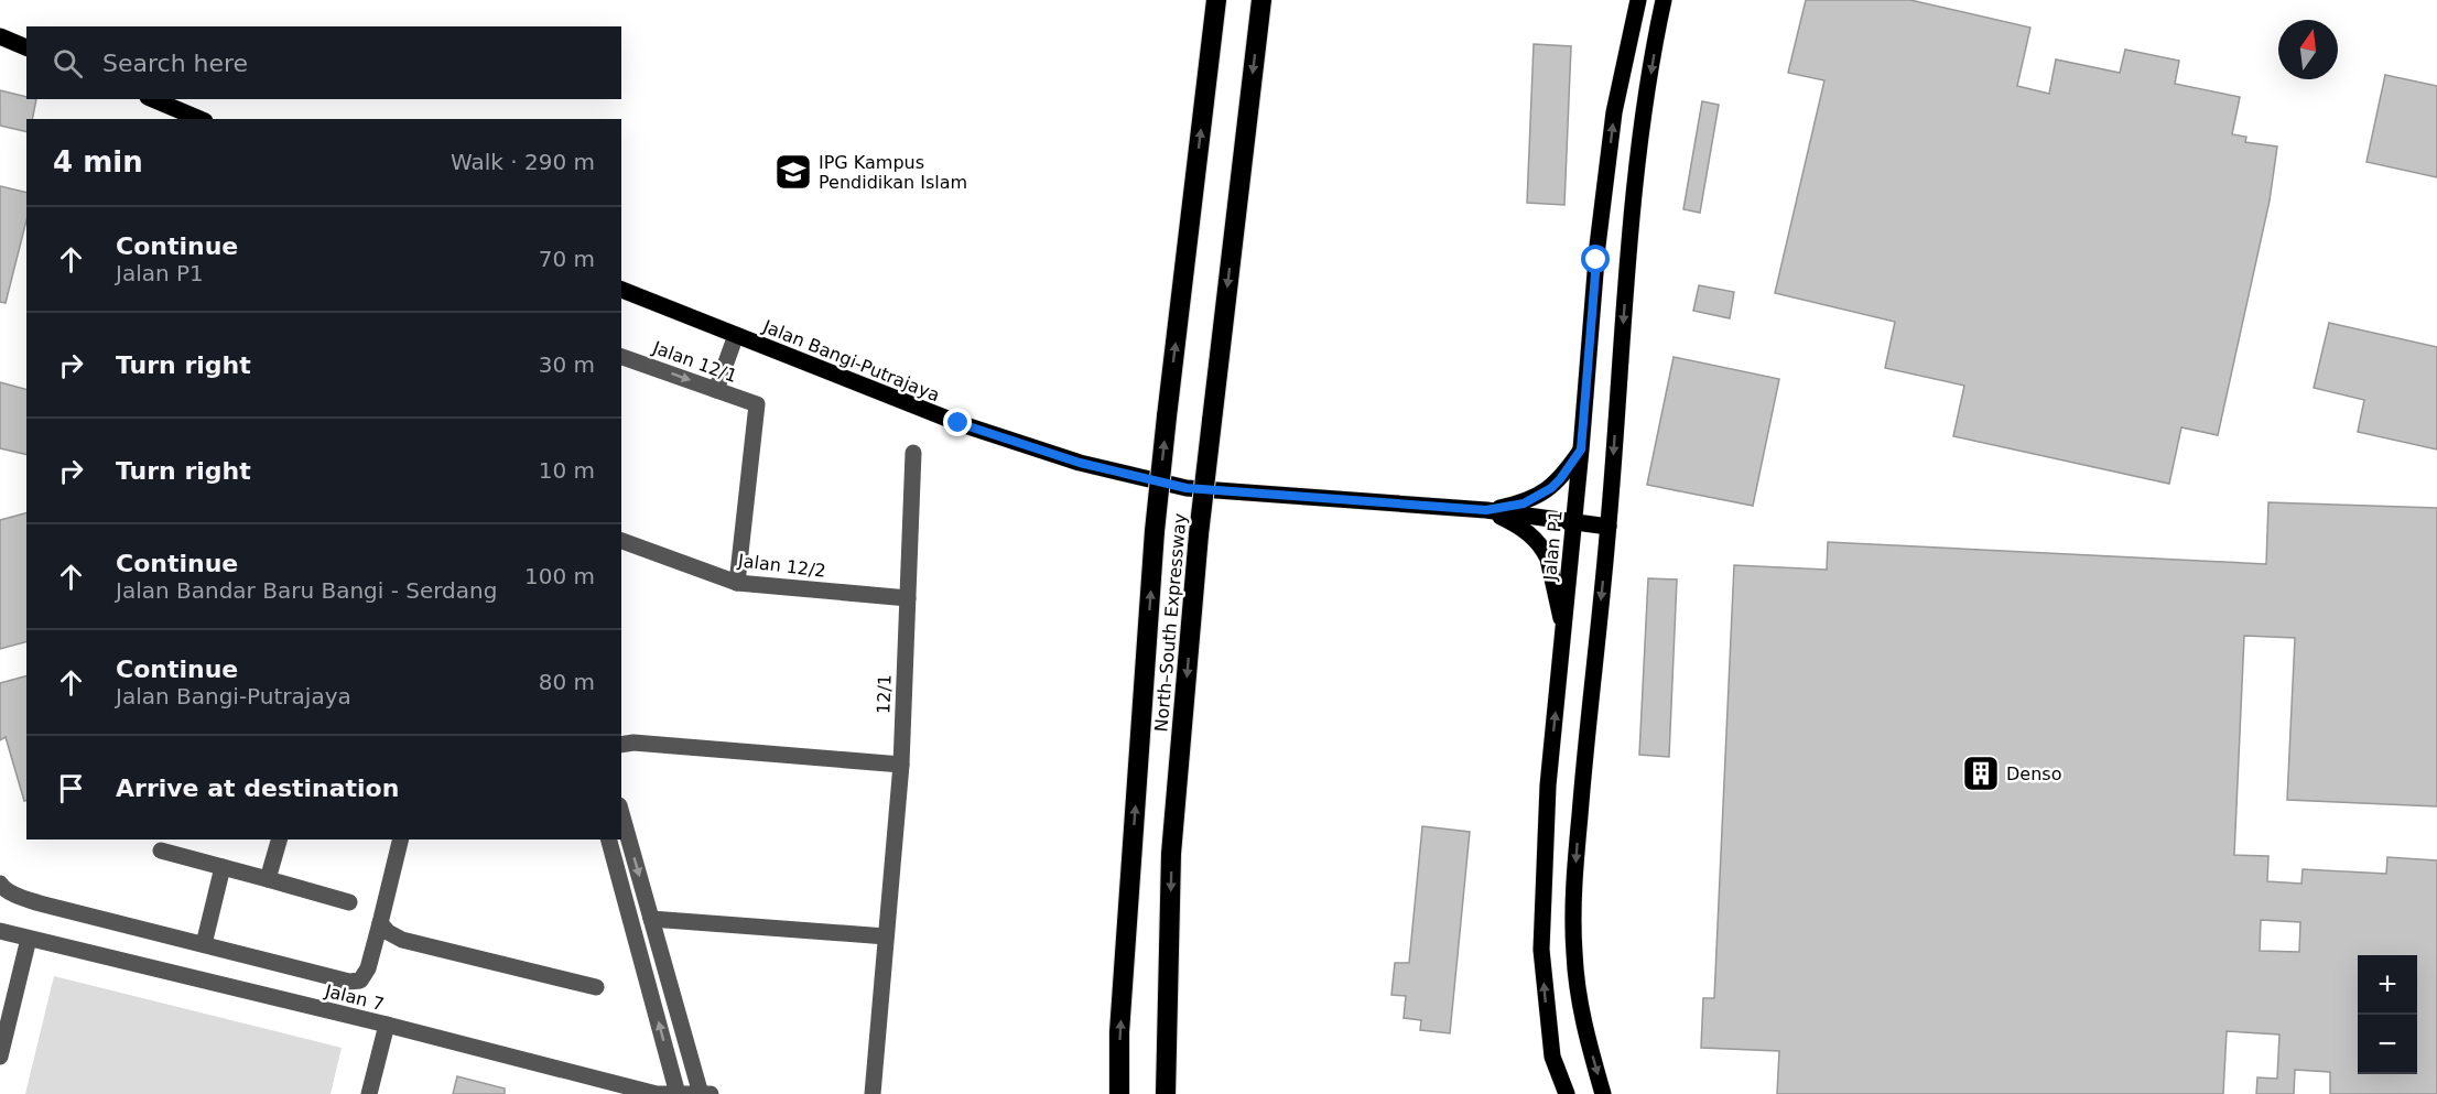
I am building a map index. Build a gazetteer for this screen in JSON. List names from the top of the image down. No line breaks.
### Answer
{"streets":{"highway":["North–South Expressway"],"main road":["Jalan Bangi-Putrajaya","Jalan P1"],"street":["Jalan 12/1","Jalan 12/2","12/1","Jalan 7"]},"crossings":[["Jalan 12/1","Jalan 12/2"],["Jalan 12/2","12/1"]],"places":{"school or university":["IPG Kampus Pendidikan Islam"],"building":["Denso"]},"north":"top","page":{"search":"Search here","heading":["4 min","Walk · 290 m"],"list":[["Continue","Jalan P1","70 m"],["Turn right","30 m"],["Turn right","10 m"],["Continue","Jalan Bandar Baru Bangi - Serdang","100 m"],["Continue","Jalan Bangi-Putrajaya","80 m"],"Arrive at destination"],"map_buttons":["+","−"]}}
